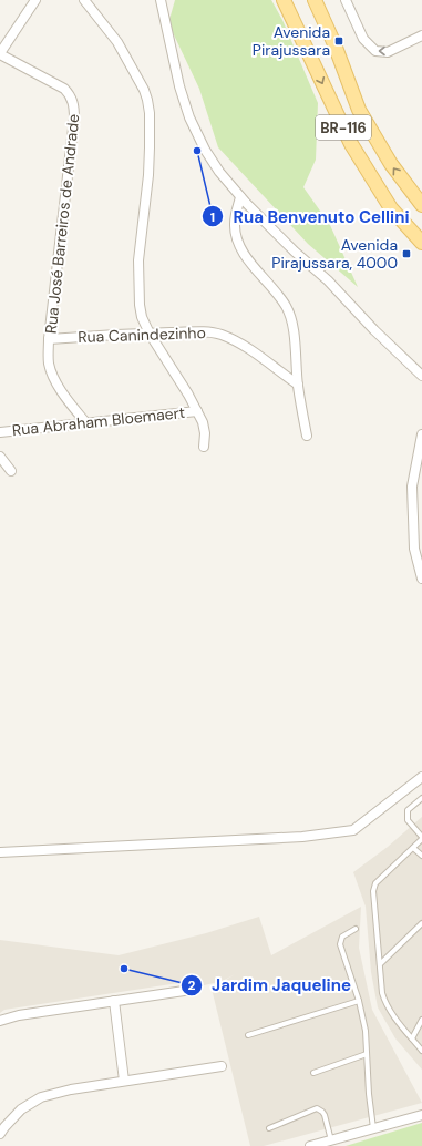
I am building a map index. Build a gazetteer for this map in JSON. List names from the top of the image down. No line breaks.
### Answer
{"streets":{"main road":["BR-116"],"street":["Rua José Barreiros de Andrade","Rua Canindezinho","Rua Abraham Bloemaert"]},"crossings":[["Rua José Barreiros de Andrade","Rua Canindezinho"],["Rua José Barreiros de Andrade","Rua Abraham Bloemaert"]],"places":{"transit":["Avenida Pirajussara","Avenida Pirajussara, 4000"],"other":["Rua Benvenuto Cellini","Jardim Jaqueline"]}}
